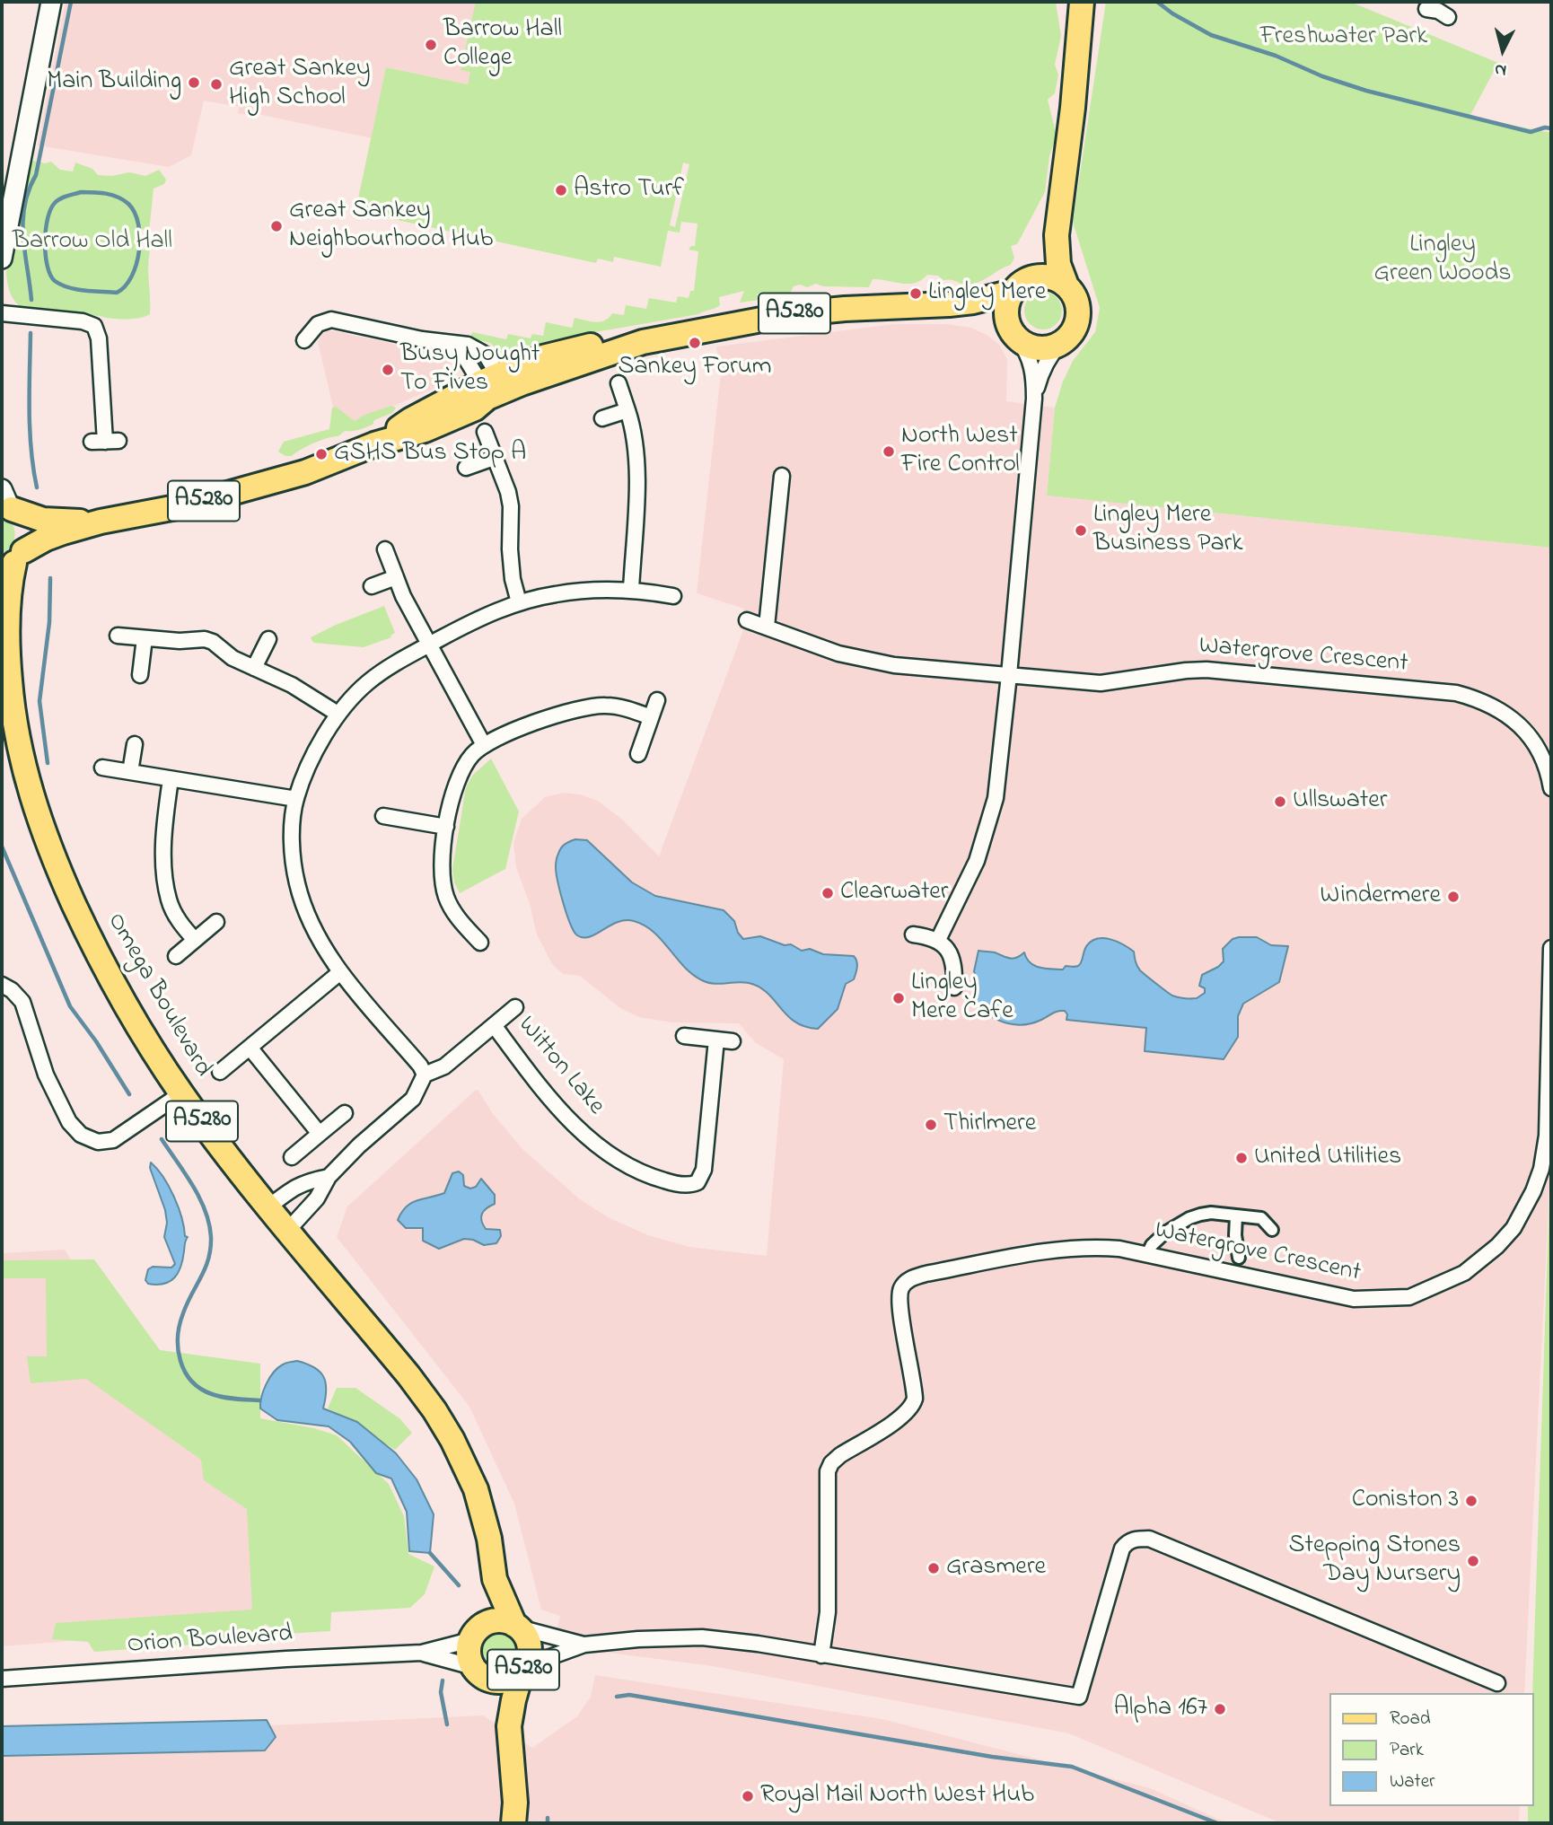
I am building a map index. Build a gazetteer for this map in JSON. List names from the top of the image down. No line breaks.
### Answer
{"streets":{"main road":["A5280","Omega Boulevard"],"street":["Watergrove Crescent","Witton Lake","Orion Boulevard"]},"crossings":[["A5280","Omega Boulevard"],["A5280","Orion Boulevard"],["Omega Boulevard","Orion Boulevard"]],"parks":["Freshwater Park","Barrow Old Hall","Lingley Green Woods"],"places":["Barrow Hall College","Main Building","Great Sankey High School","Astro Turf","Great Sankey Neighbourhood Hub","Lingley Mere","Sankey Forum","Busy Nought To Fives","North West Fire Control","GSHS Bus Stop A","Lingley Mere Business Park","Ullswater","Clearwater","Windermere","Lingley Mere Cafe","Thirlmere","United Utilities","Coniston 3","Stepping Stones Day Nursery","Grasmere","Alpha 167","Royal Mail North West Hub"],"legend":["Road","Park","Water"],"north":"bottom"}
